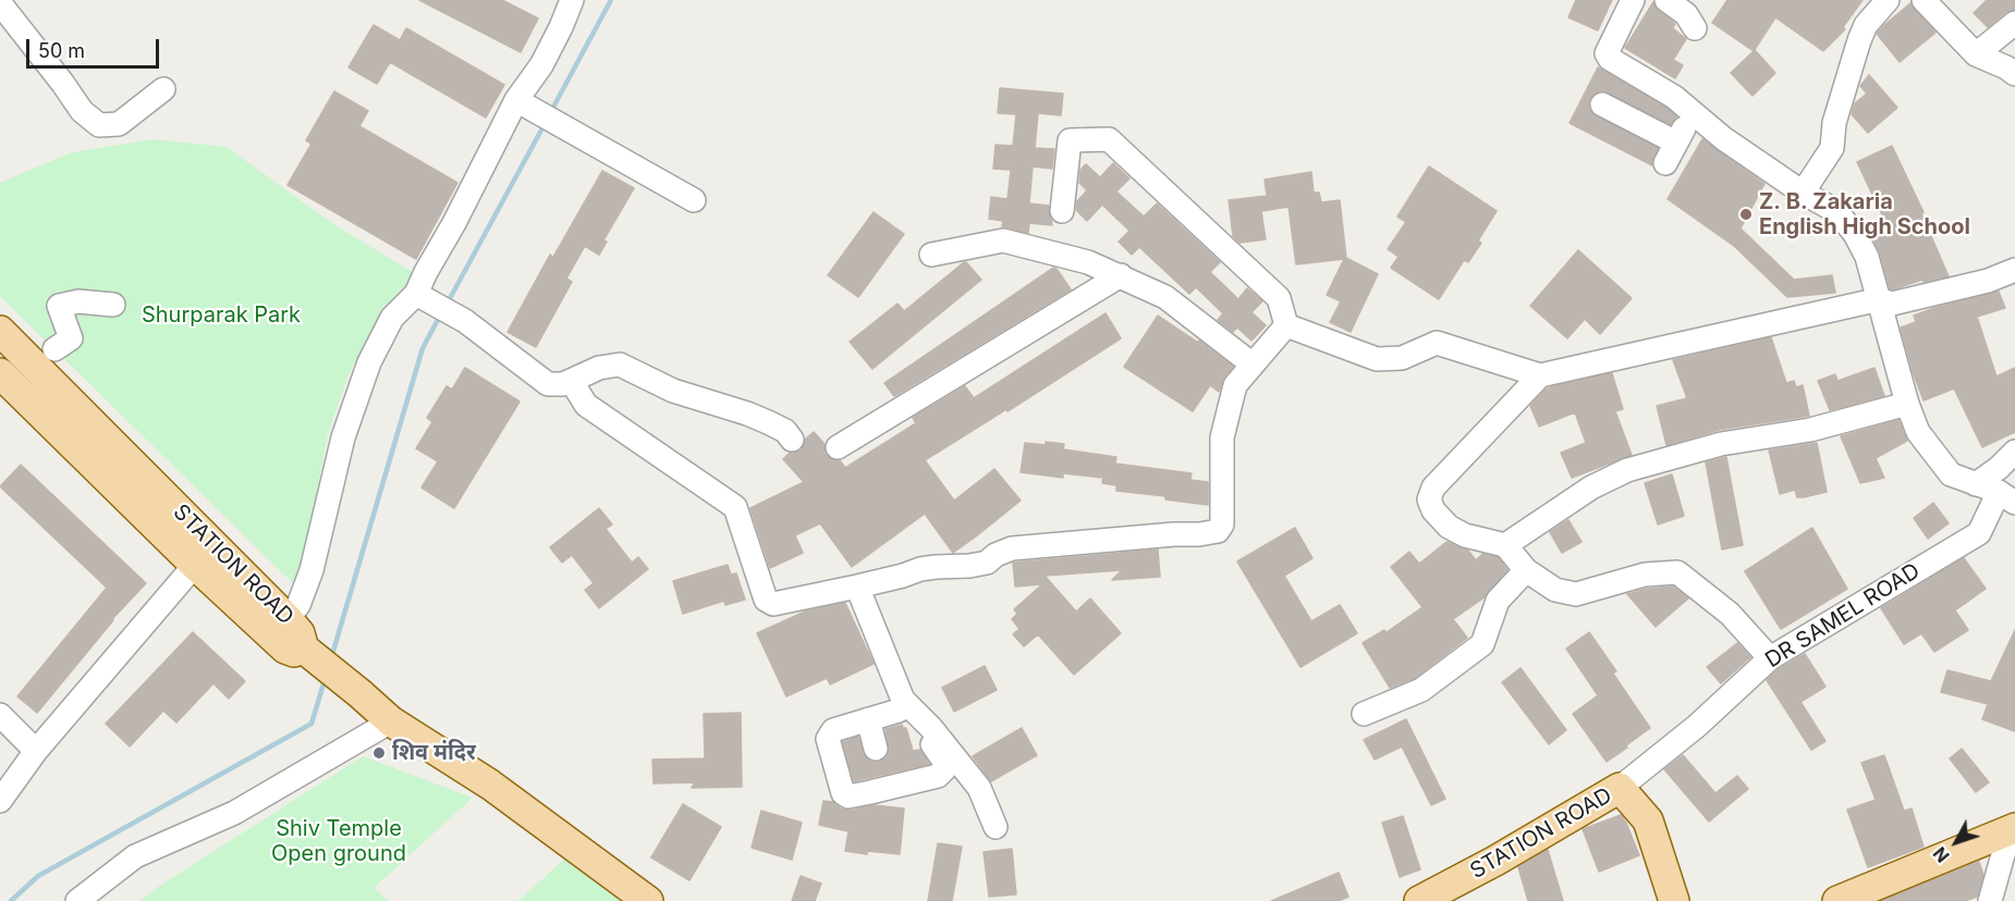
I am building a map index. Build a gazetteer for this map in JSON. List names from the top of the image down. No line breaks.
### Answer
{"streets":{"main road":["STATION ROAD"],"street":["DR SAMEL ROAD"]},"crossings":[["STATION ROAD","DR SAMEL ROAD"]],"parks":["Shurparak Park","Shiv Temple Open ground"],"places":["Z. B. Zakaria English High School","शिव मंदिर"],"scale_bar":"50 m","north":"bottom left"}
